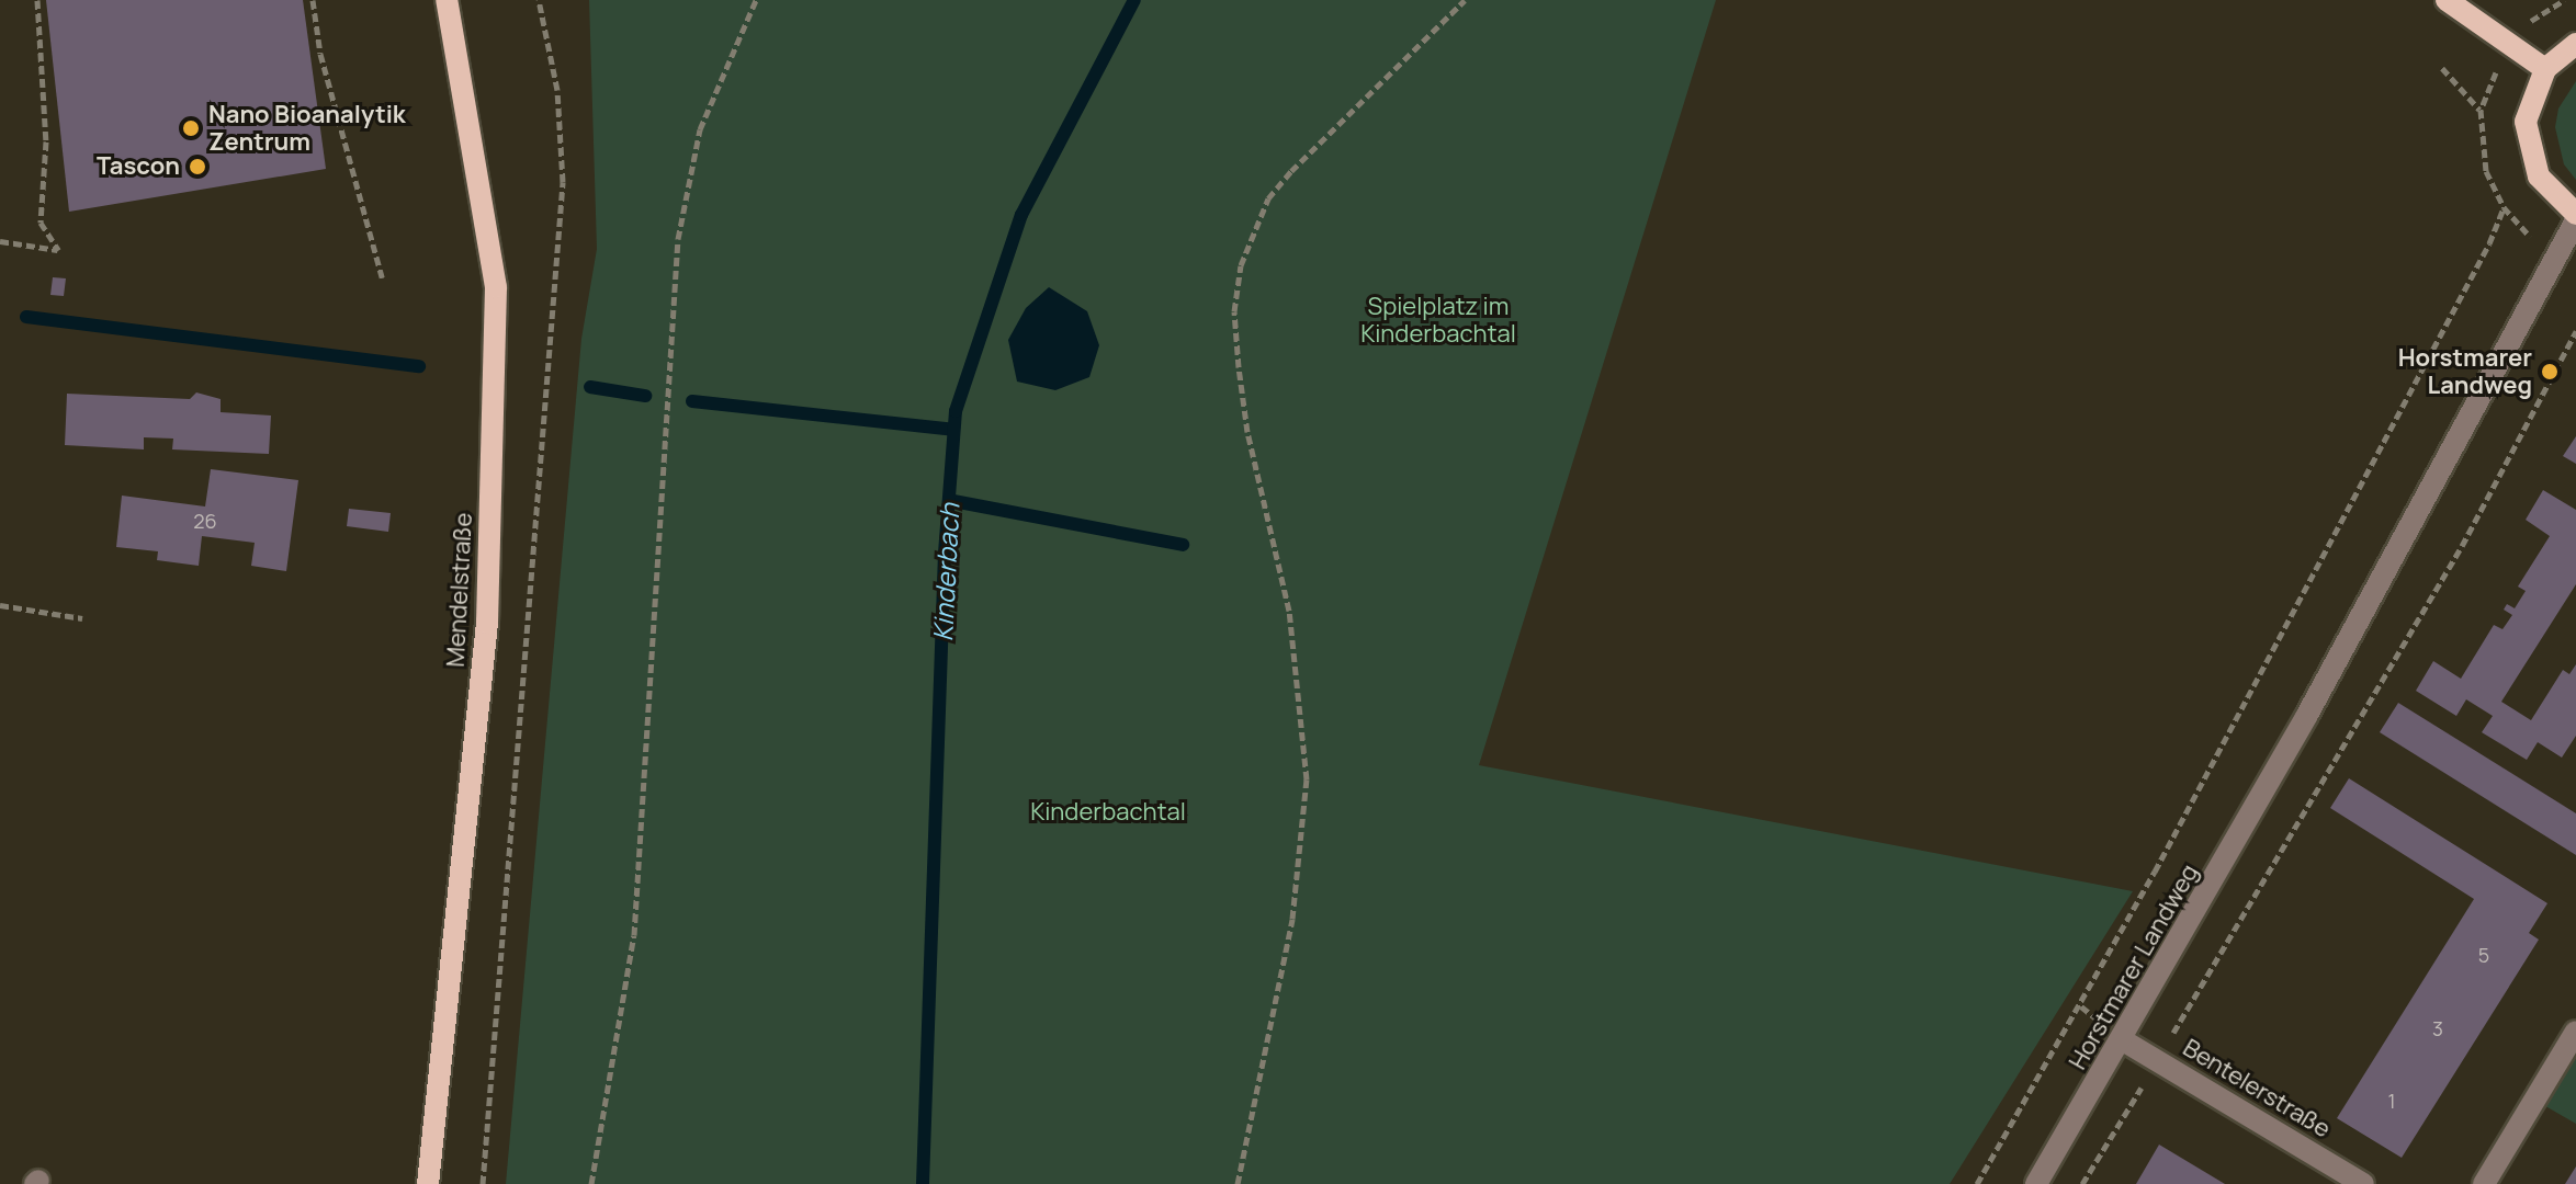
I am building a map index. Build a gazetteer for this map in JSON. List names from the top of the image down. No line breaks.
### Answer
{"streets":{"main road":["Mendelstraße"],"street":["Horstmarer Landweg","Bentelerstraße"]},"crossings":[["Horstmarer Landweg","Bentelerstraße"]],"water":["Kinderbach"],"parks":["Spielplatz im Kinderbachtal","Kinderbachtal"],"places":["Nano Bioanalytik Zentrum","Tascon","Horstmarer Landweg"],"house_numbers":["26","5","3","1"]}
